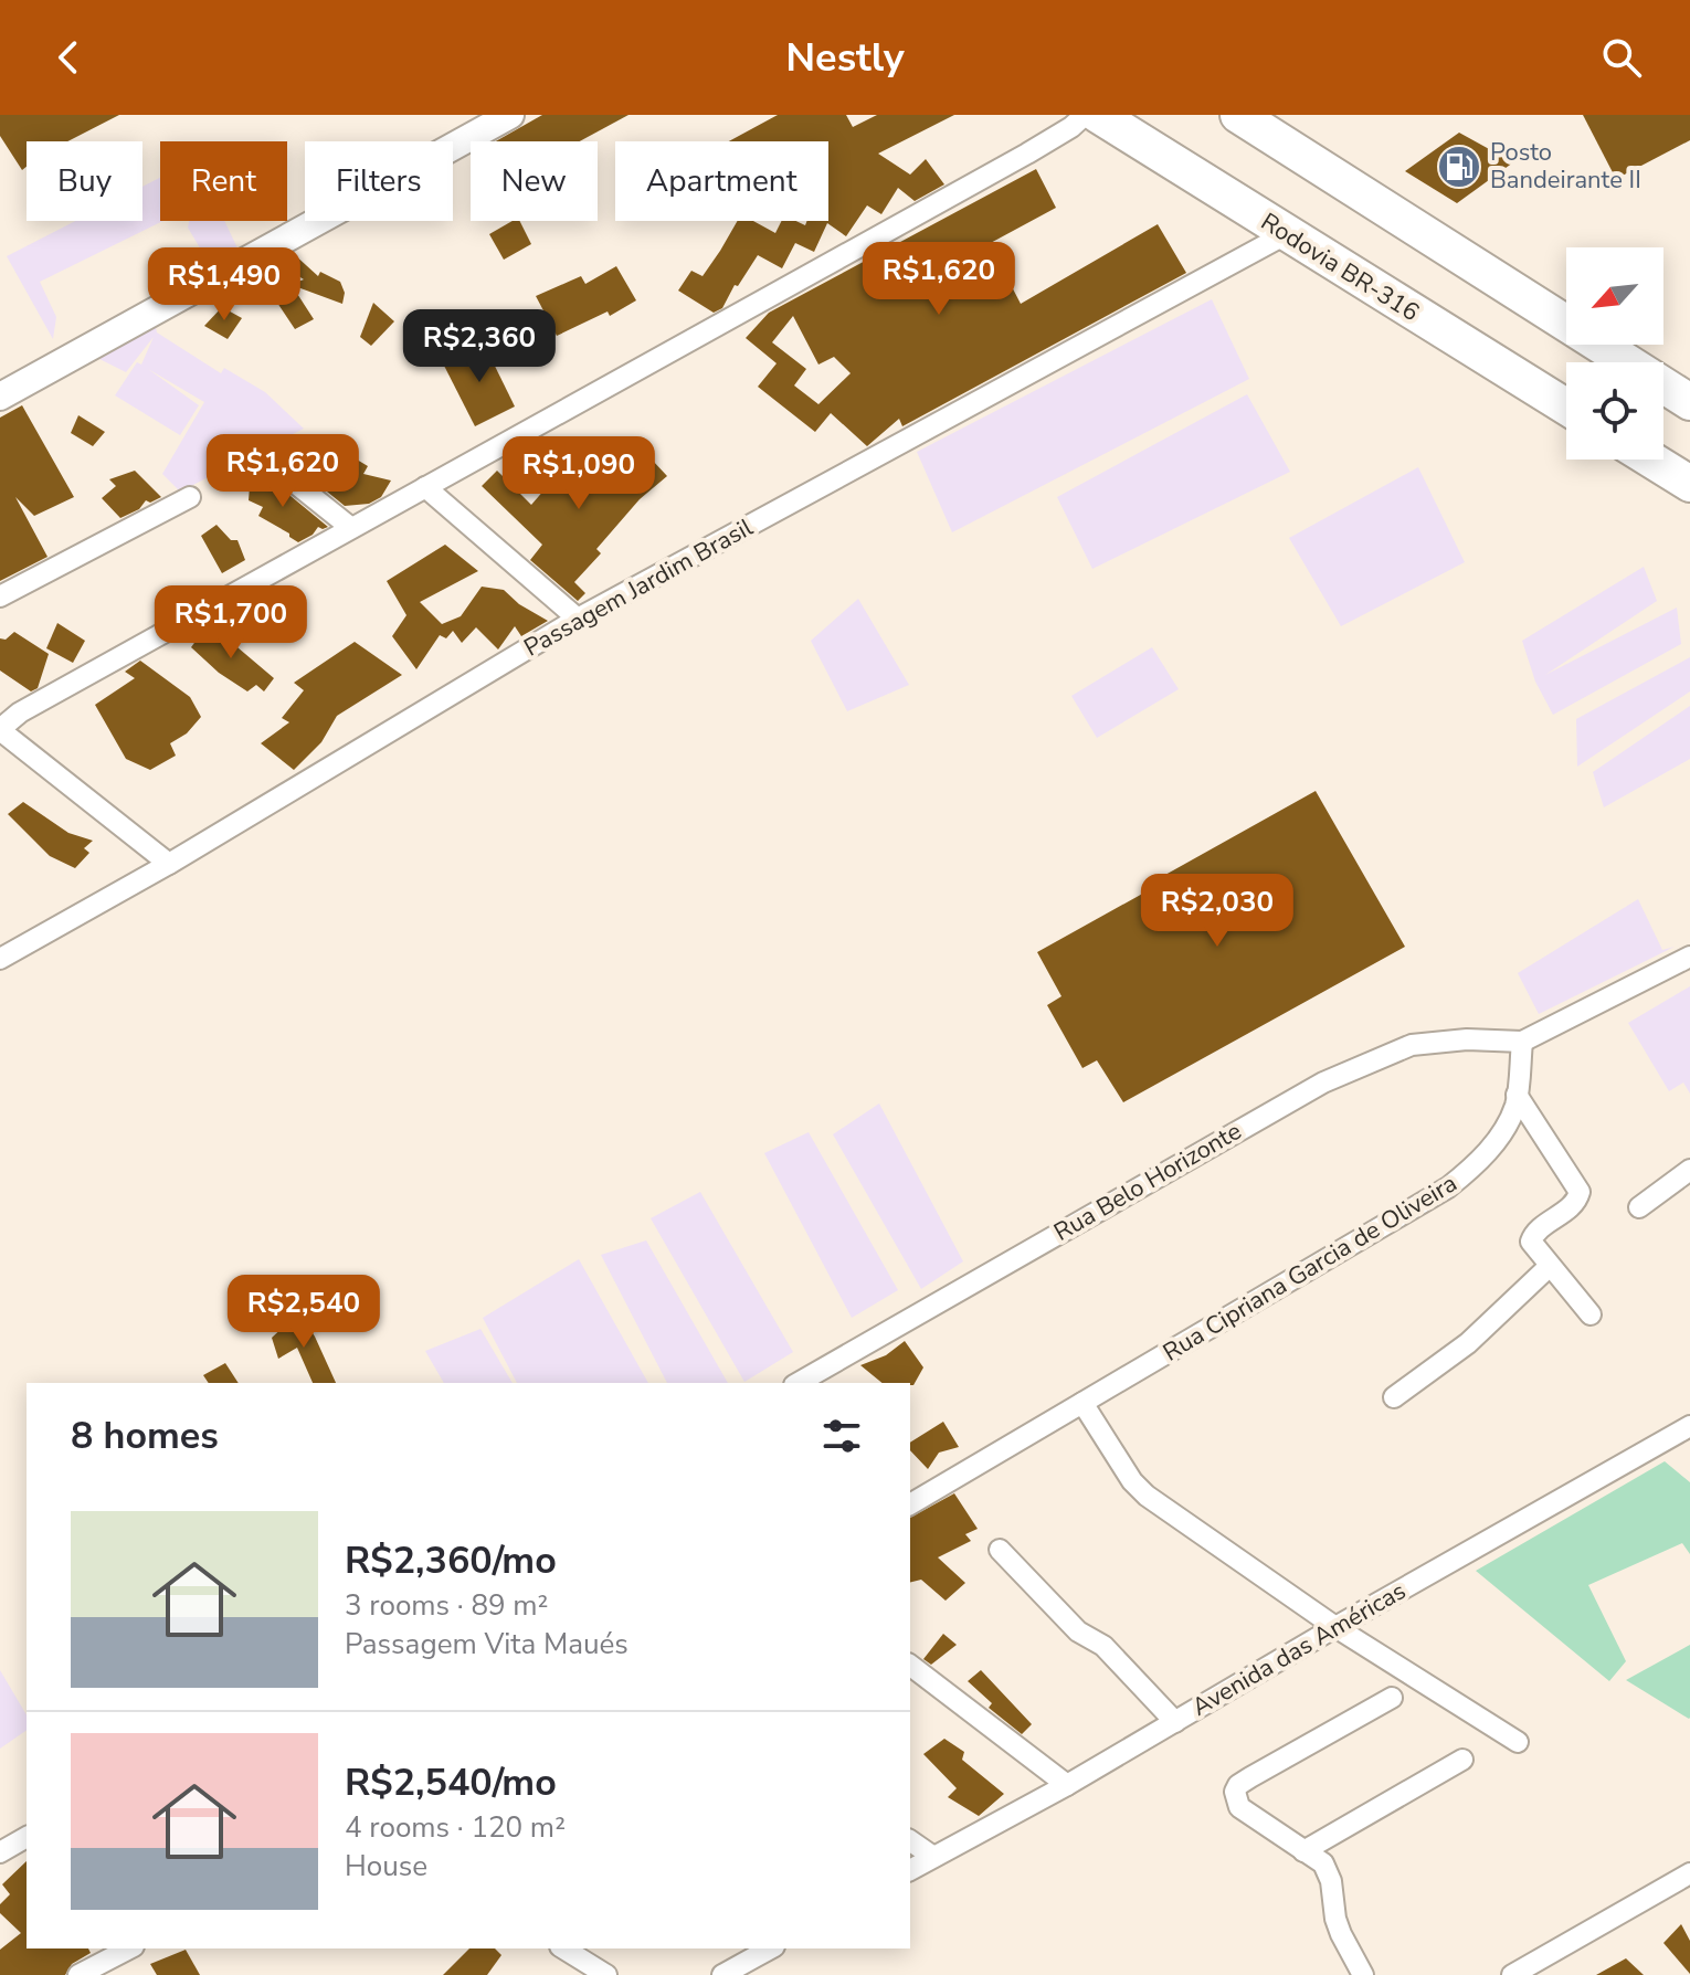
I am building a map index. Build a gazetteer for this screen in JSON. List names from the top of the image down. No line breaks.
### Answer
{"streets":{"highway":["Rodovia BR-316"],"street":["Passagem Jardim Brasil","Rua Belo Horizonte","Rua Cipriana Garcia de Oliveira","Avenida das Américas"]},"crossings":[["Rodovia BR-316","Passagem Jardim Brasil"],["Rua Belo Horizonte","Rua Cipriana Garcia de Oliveira"]],"places":{"fuel station":["Posto Bandeirante II"]},"north":"bottom left","page":{"header":"Nestly","chip":["Buy","Rent","Filters","New","Apartment"],"price":["R$1,620","R$1,490","R$2,360","R$1,620","R$1,090","R$1,700","R$2,030","R$2,540"],"heading":"8 homes","list":[{"name":"R$2,360/mo","note":"3 rooms · 89 m² · Passagem Vita Maués"},{"name":"R$2,540/mo","note":"4 rooms · 120 m² · House"}]}}
